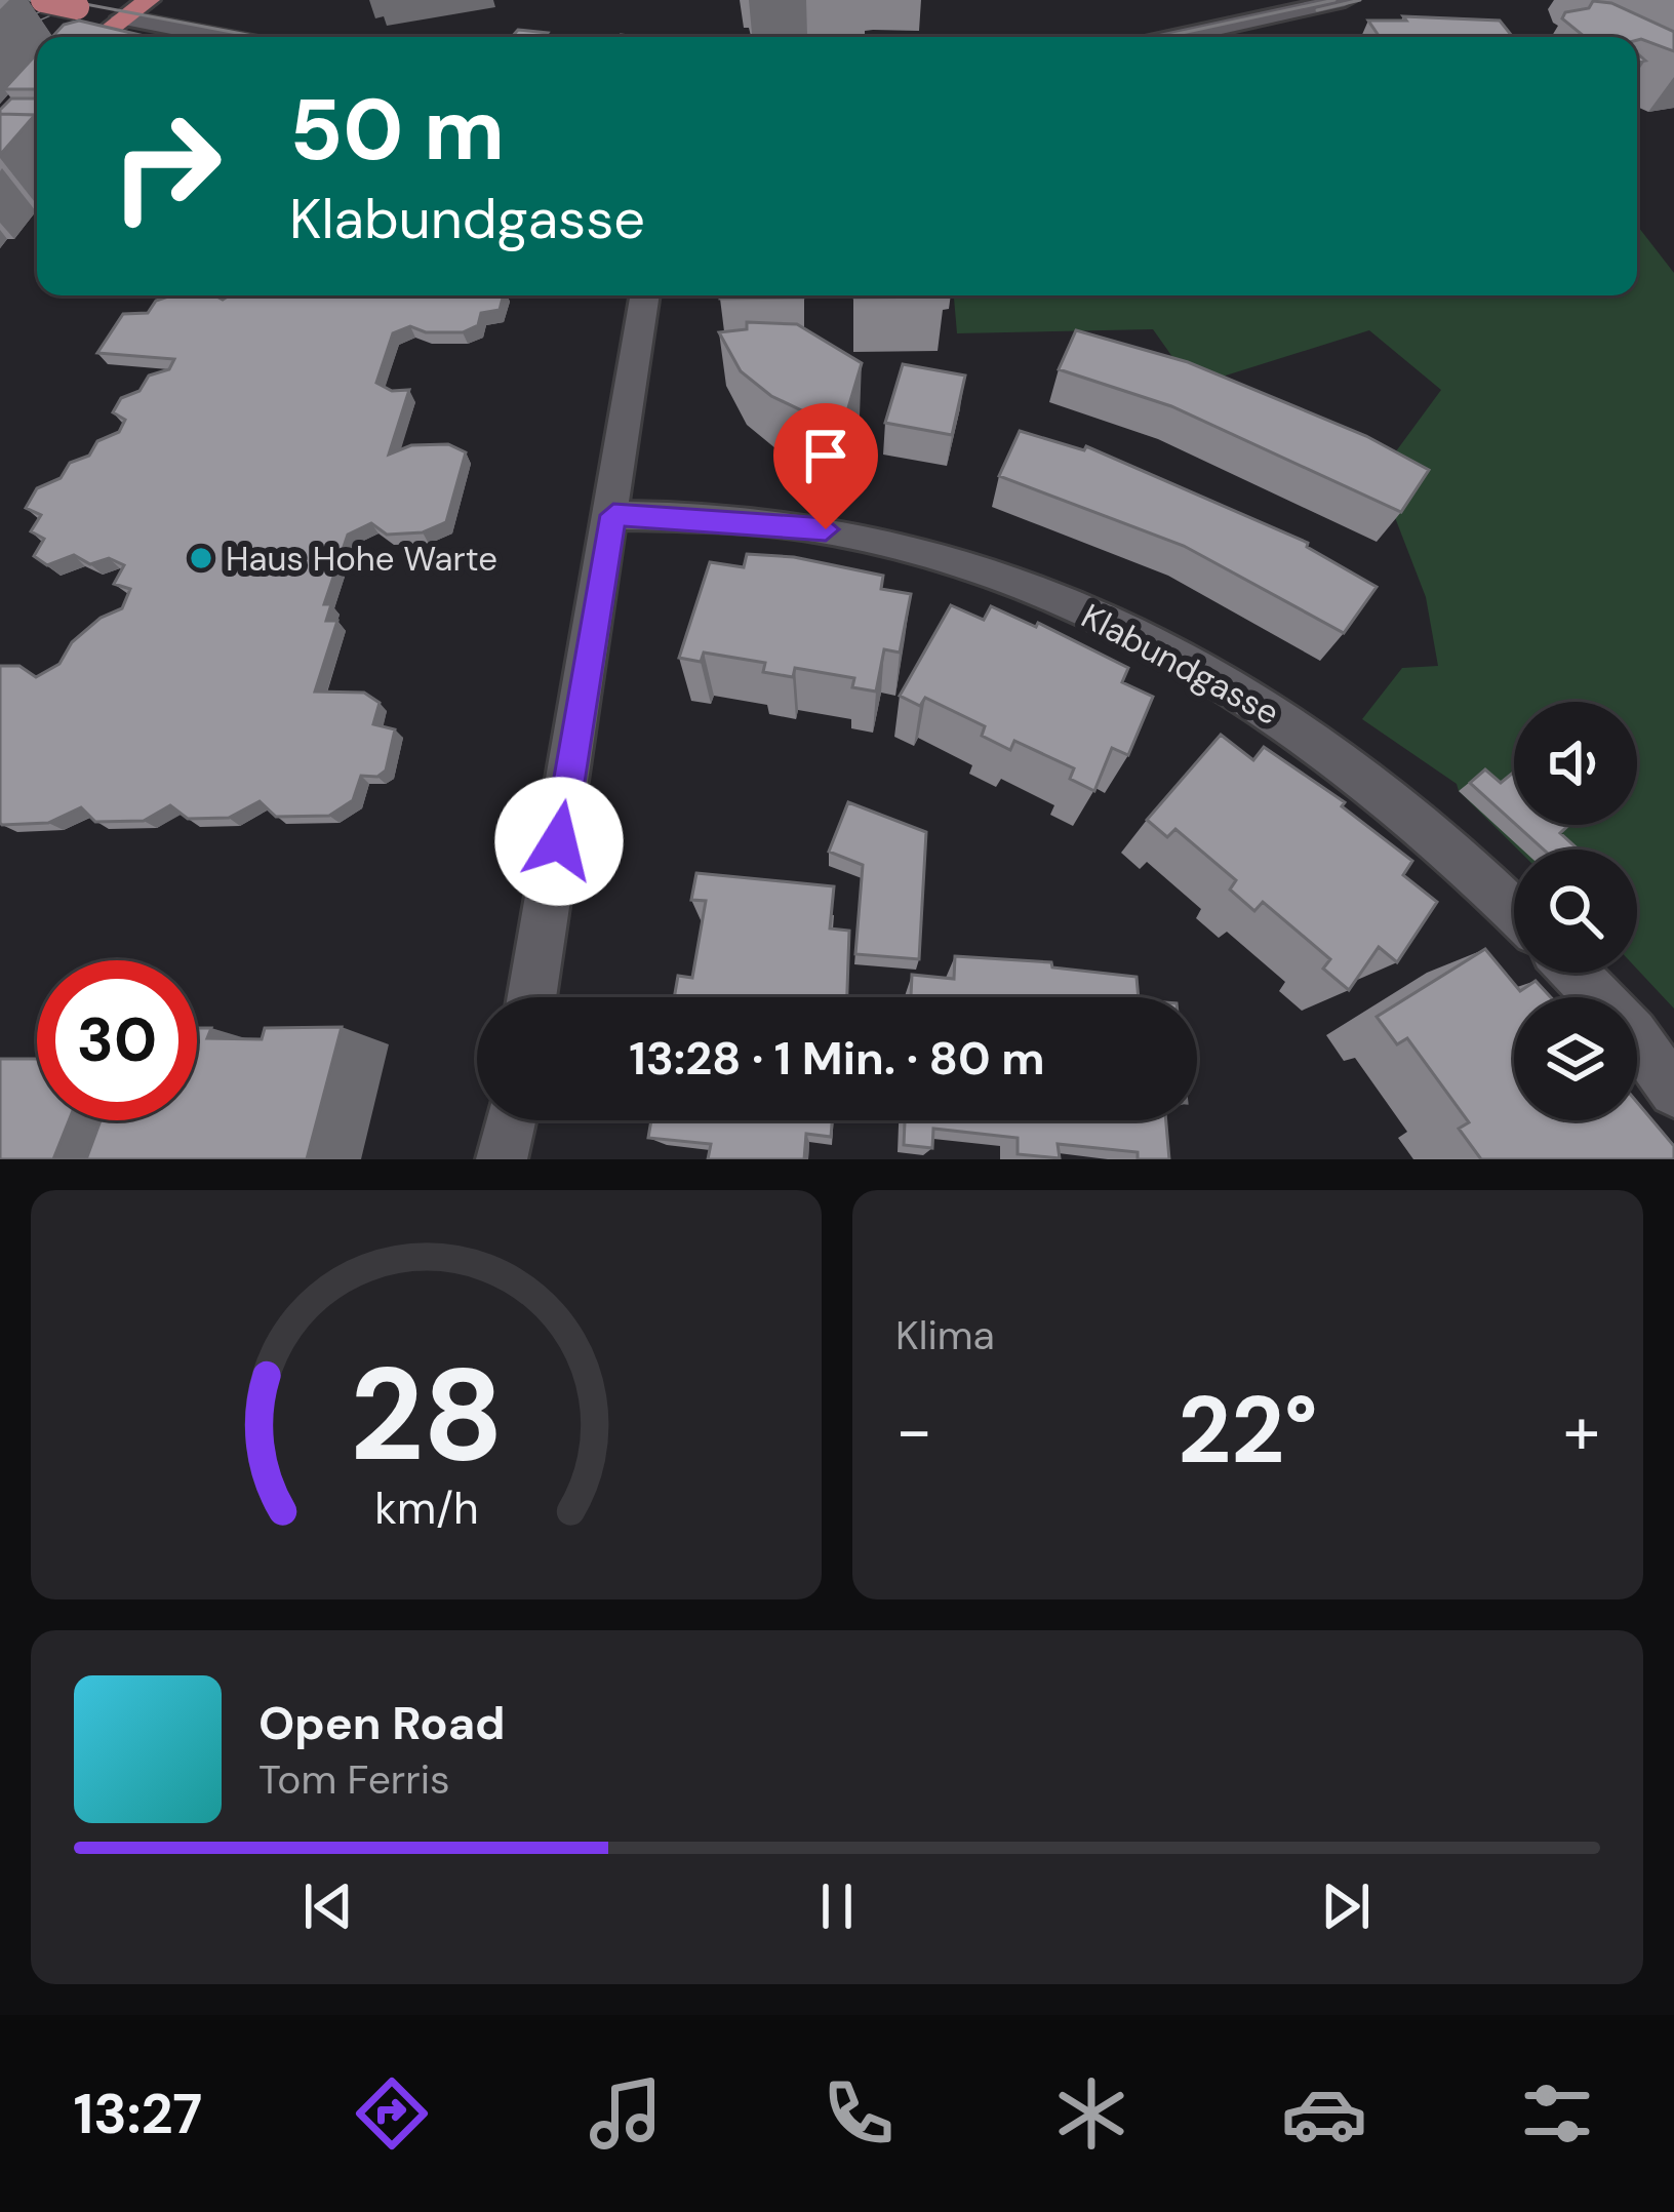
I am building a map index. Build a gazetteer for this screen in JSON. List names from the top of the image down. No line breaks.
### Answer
{"streets":{"street":["Klabundgasse"]},"places":["Haus Hohe Warte"],"page":{"turn":["50 m","Klabundgasse"],"limit":"30","trip":"13:28 · 1 Min. · 80 m","tile":"Klima","heat":["−","22°","+"],"song":["Open Road","Tom Ferris"],"tabs":"13:27","gauge":["28","km/h"]}}
